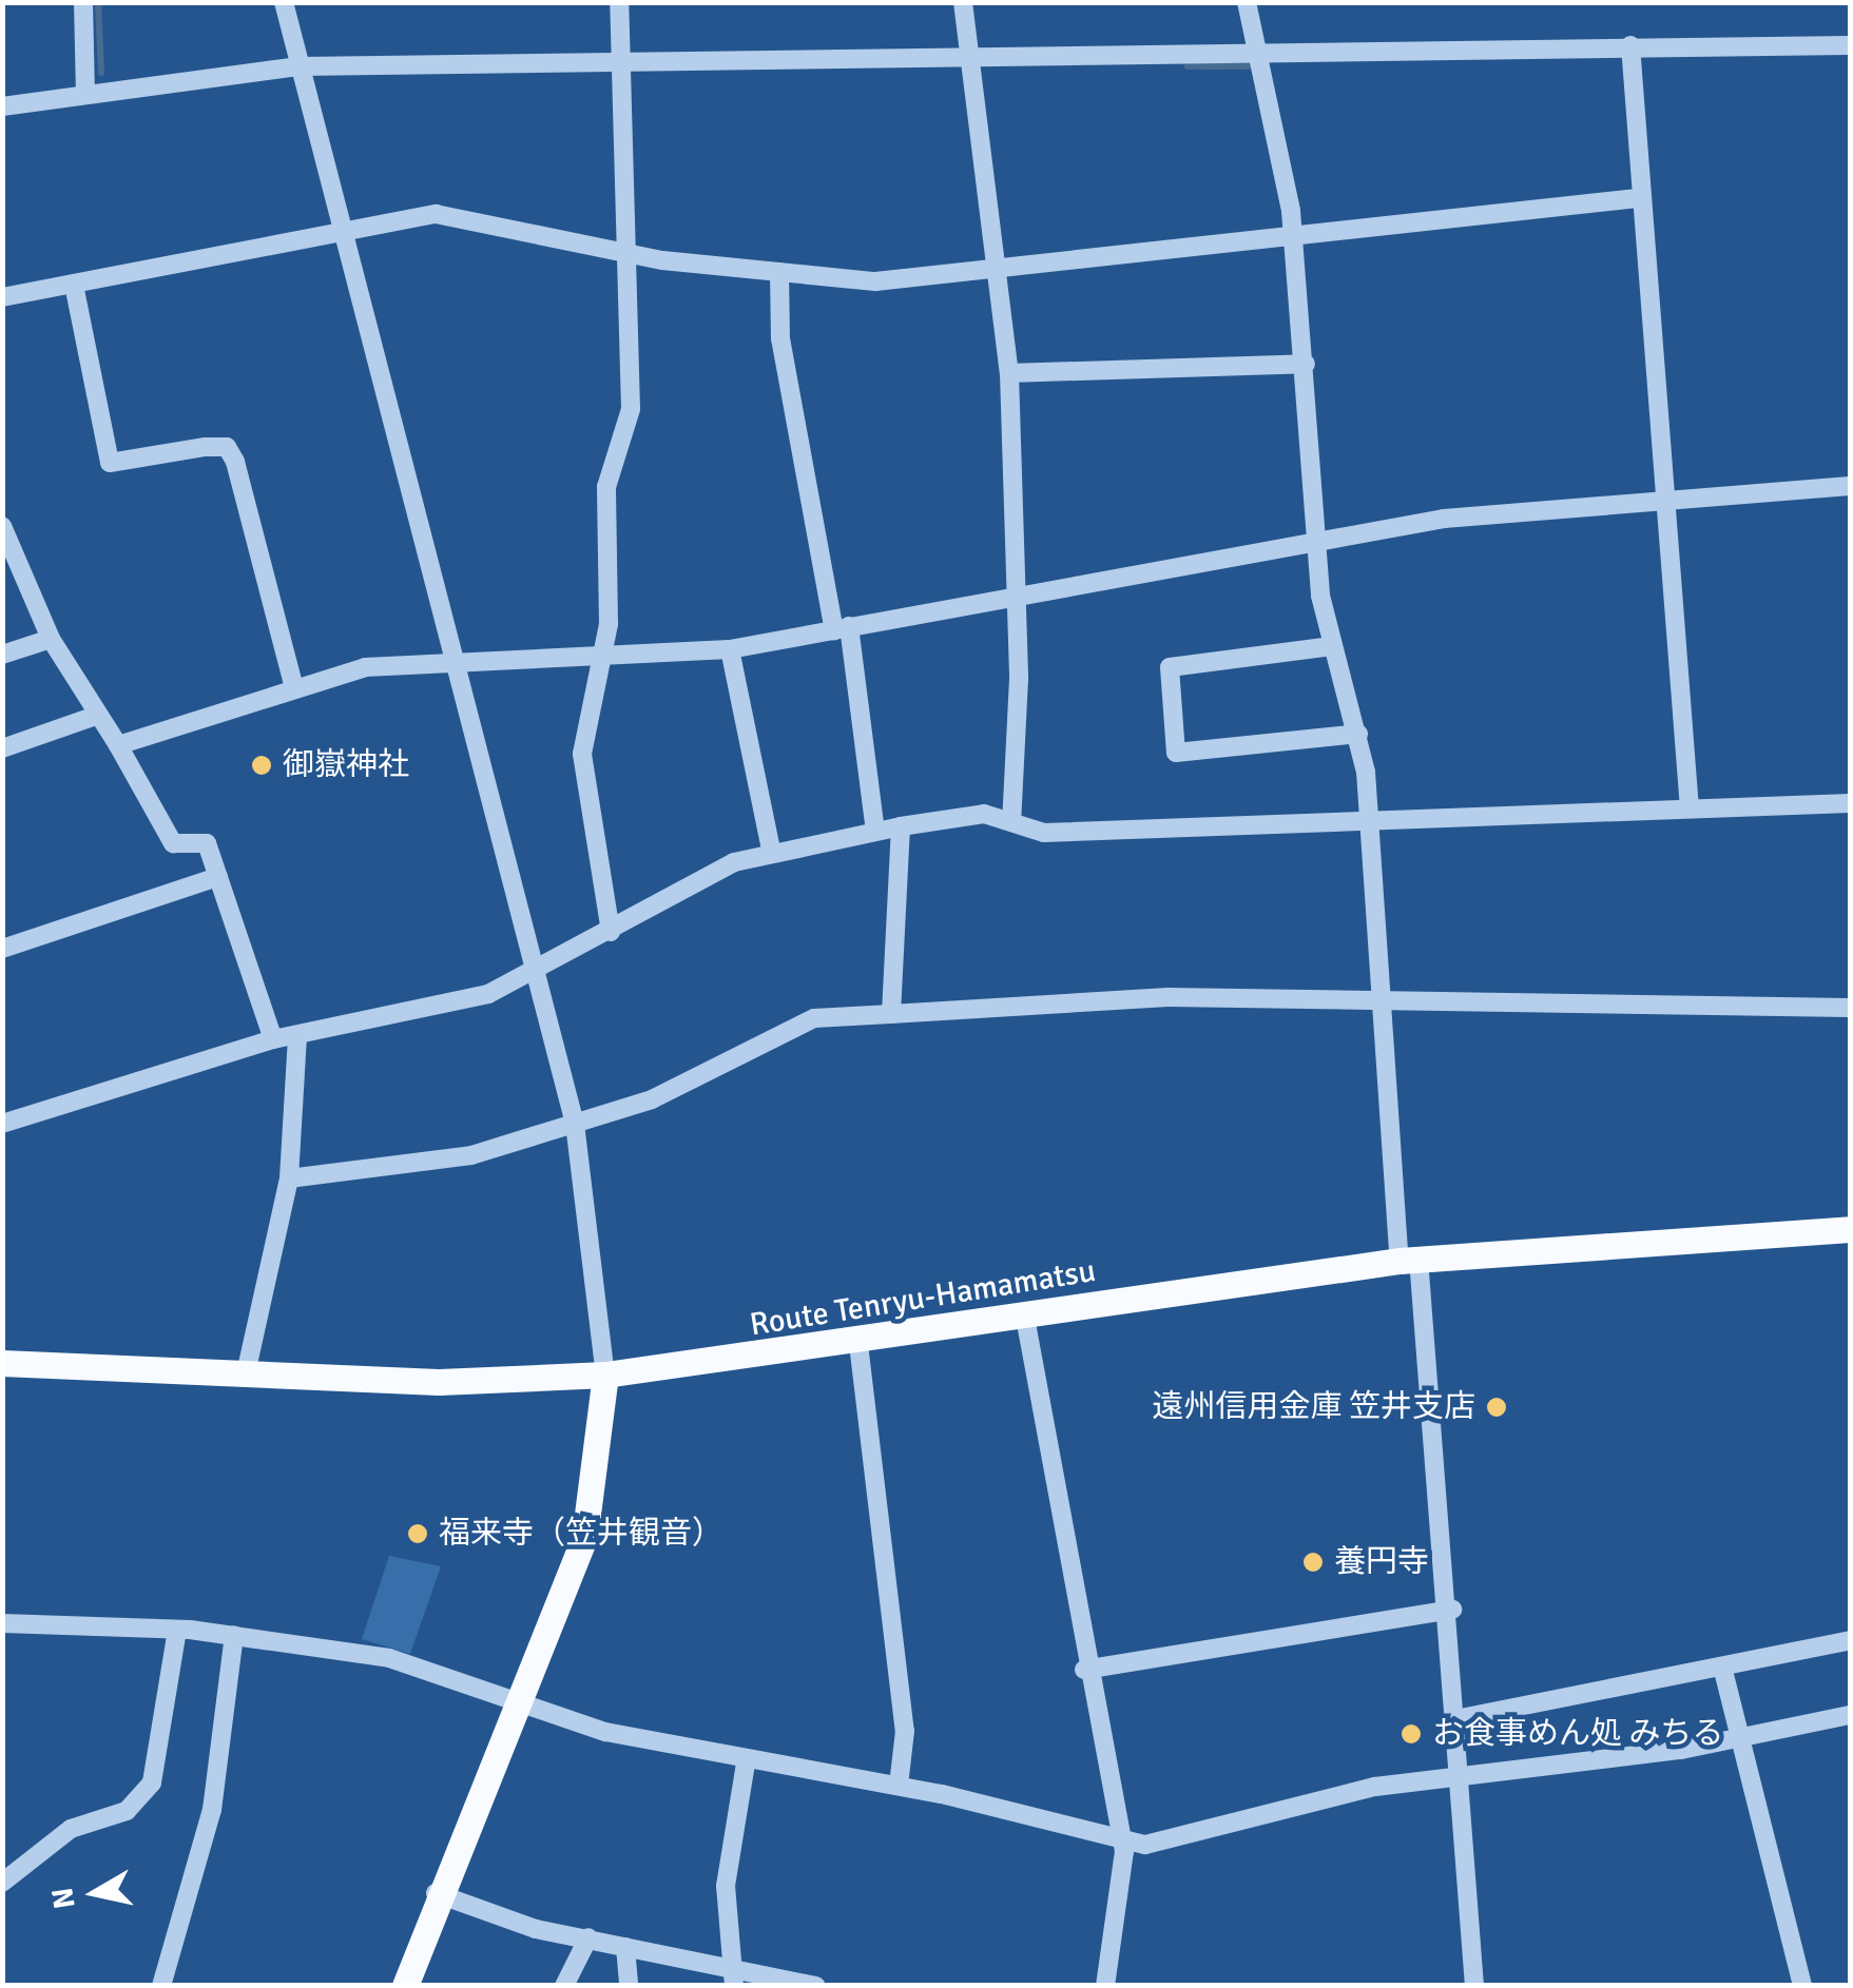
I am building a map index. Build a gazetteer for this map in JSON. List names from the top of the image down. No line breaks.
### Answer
{"streets":{"main road":["Route Tenryu-Hamamatsu"]},"places":["御嶽神社","遠州信用金庫 笠井支店","福来寺（笠井観音）","養円寺","お食事めん処 みちる"],"north":"left"}
